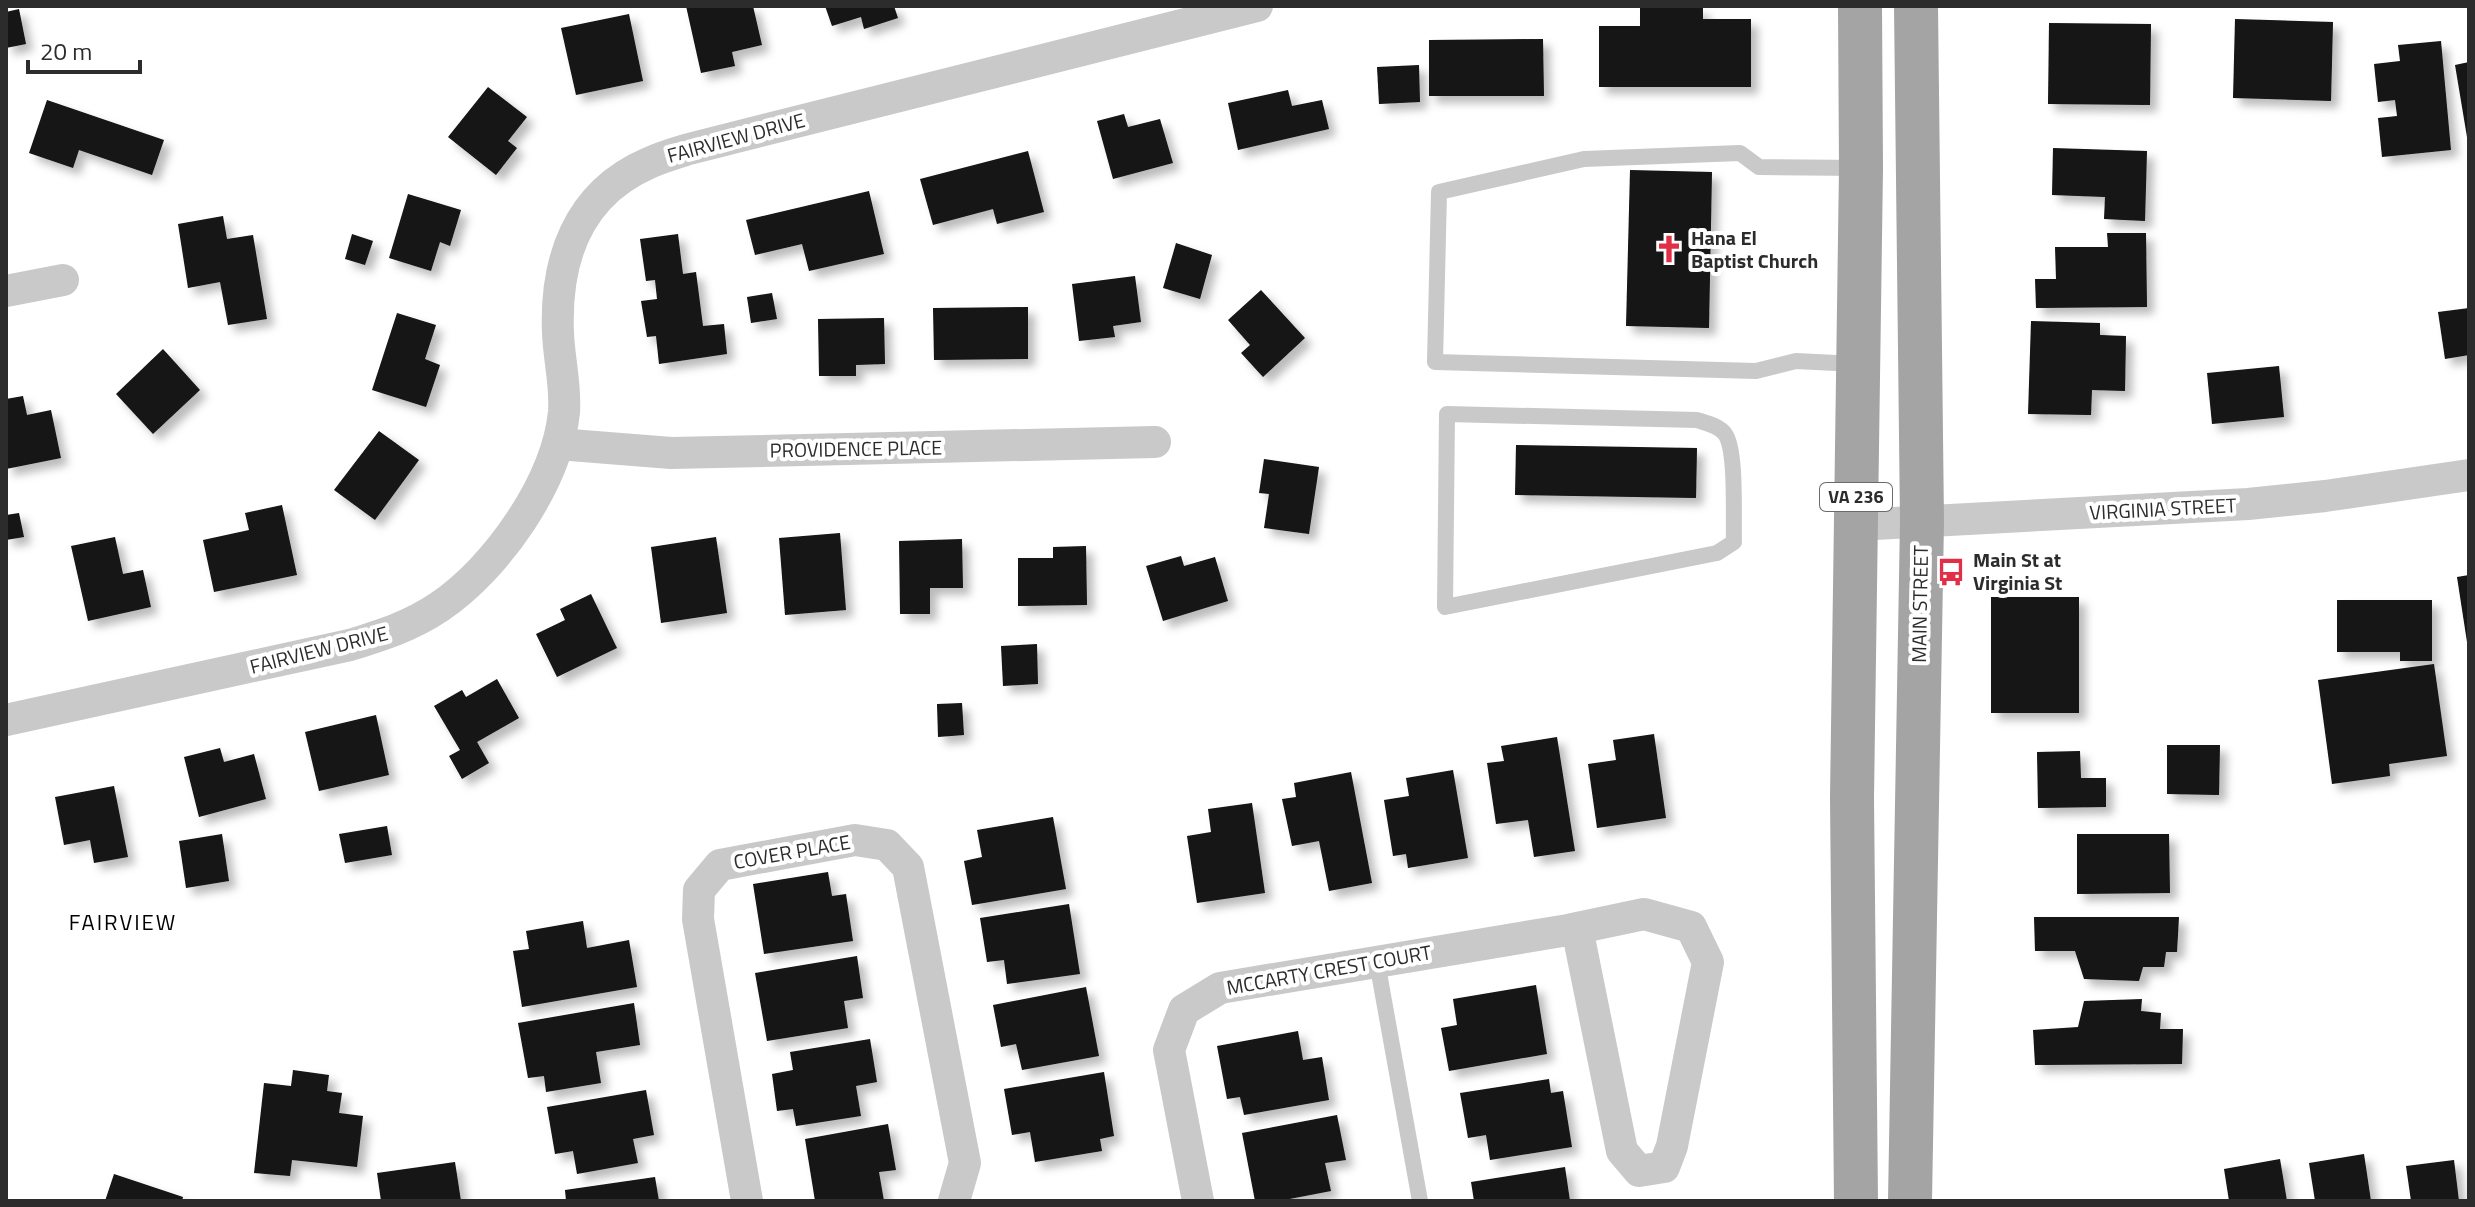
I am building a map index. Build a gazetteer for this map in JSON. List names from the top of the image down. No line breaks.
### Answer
{"streets":{"main road":["VA 236","MAIN STREET"],"street":["FAIRVIEW DRIVE","PROVIDENCE PLACE","VIRGINIA STREET","COVER PLACE","MCCARTY CREST COURT"]},"crossings":[["FAIRVIEW DRIVE","PROVIDENCE PLACE"],["VA 236","VIRGINIA STREET"],["VIRGINIA STREET","MAIN STREET"]],"districts":["FAIRVIEW"],"places":{"church":["Hana El Baptist Church"],"bus stop":["Main St at Virginia St"]},"scale_bar":"20 m"}
